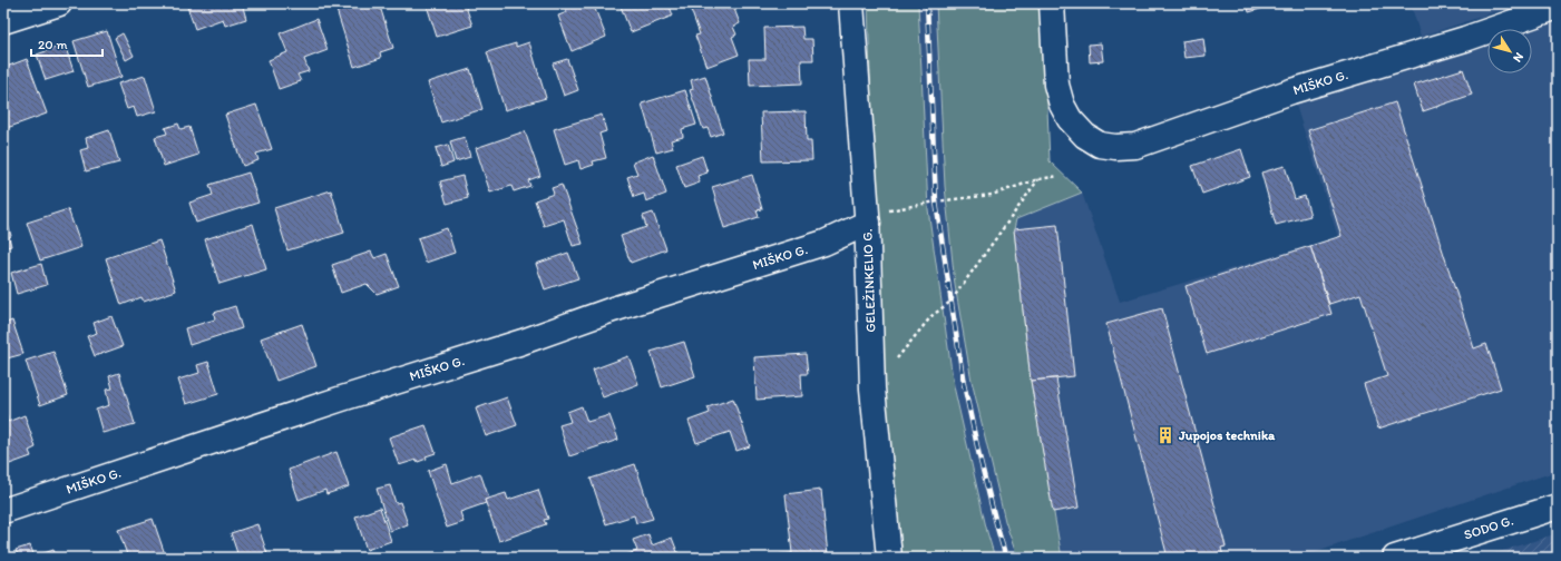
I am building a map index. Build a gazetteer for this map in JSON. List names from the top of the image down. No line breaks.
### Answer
{"streets":{"street":["MIŠKO G.","GELEŽINKELIO G.","SODO G."]},"crossings":[["MIŠKO G.","GELEŽINKELIO G."]],"places":{"building":["Jupojos technika"]},"scale_bar":"20 m","north":"bottom right"}
